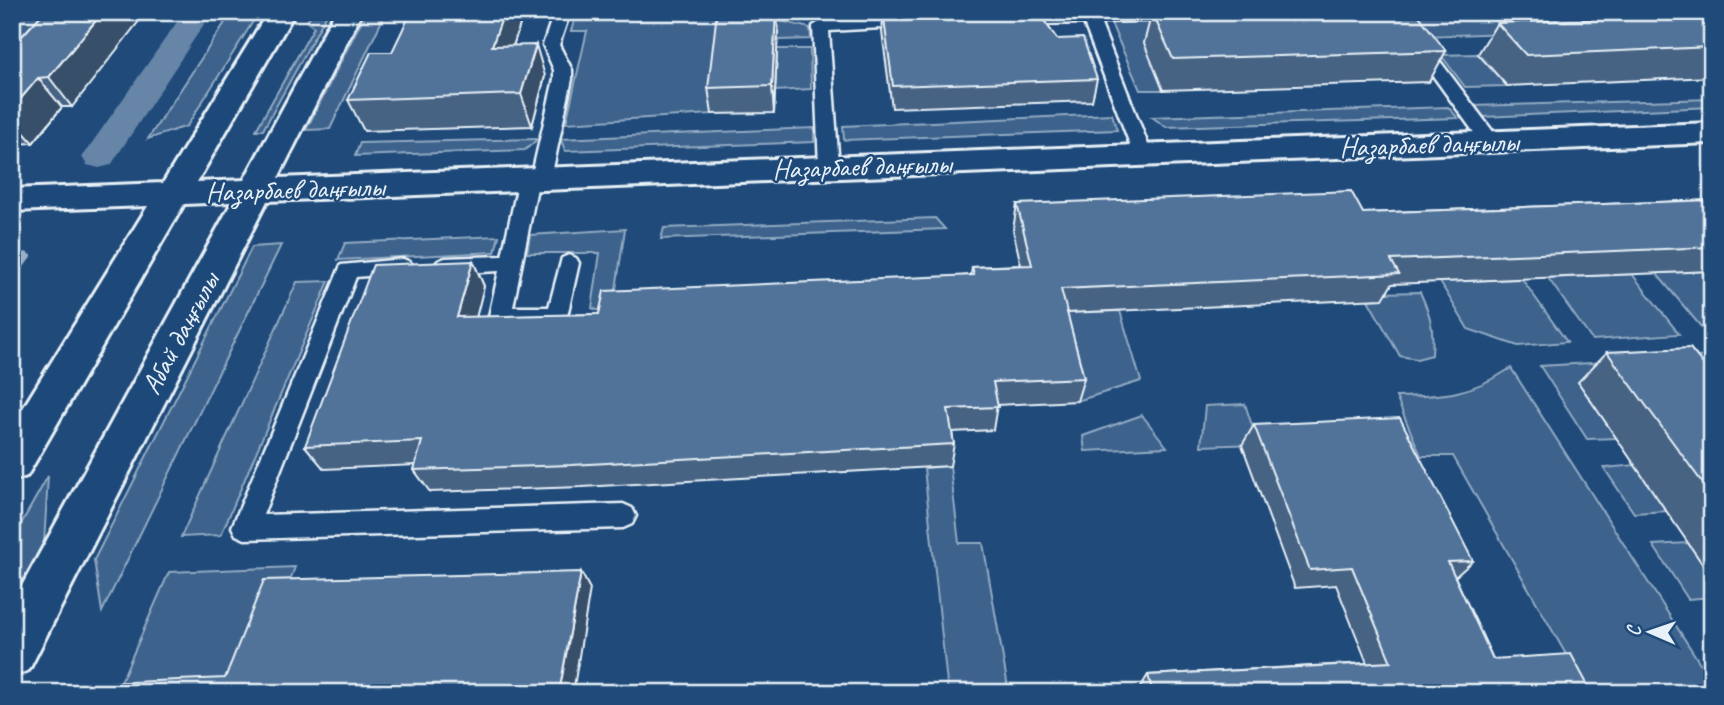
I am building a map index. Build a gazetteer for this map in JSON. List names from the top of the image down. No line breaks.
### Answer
{"streets":{"main road":["Назарбаев даңғылы","Абай даңғылы"]},"crossings":[["Назарбаев даңғылы","Абай даңғылы"]],"north":"left"}
